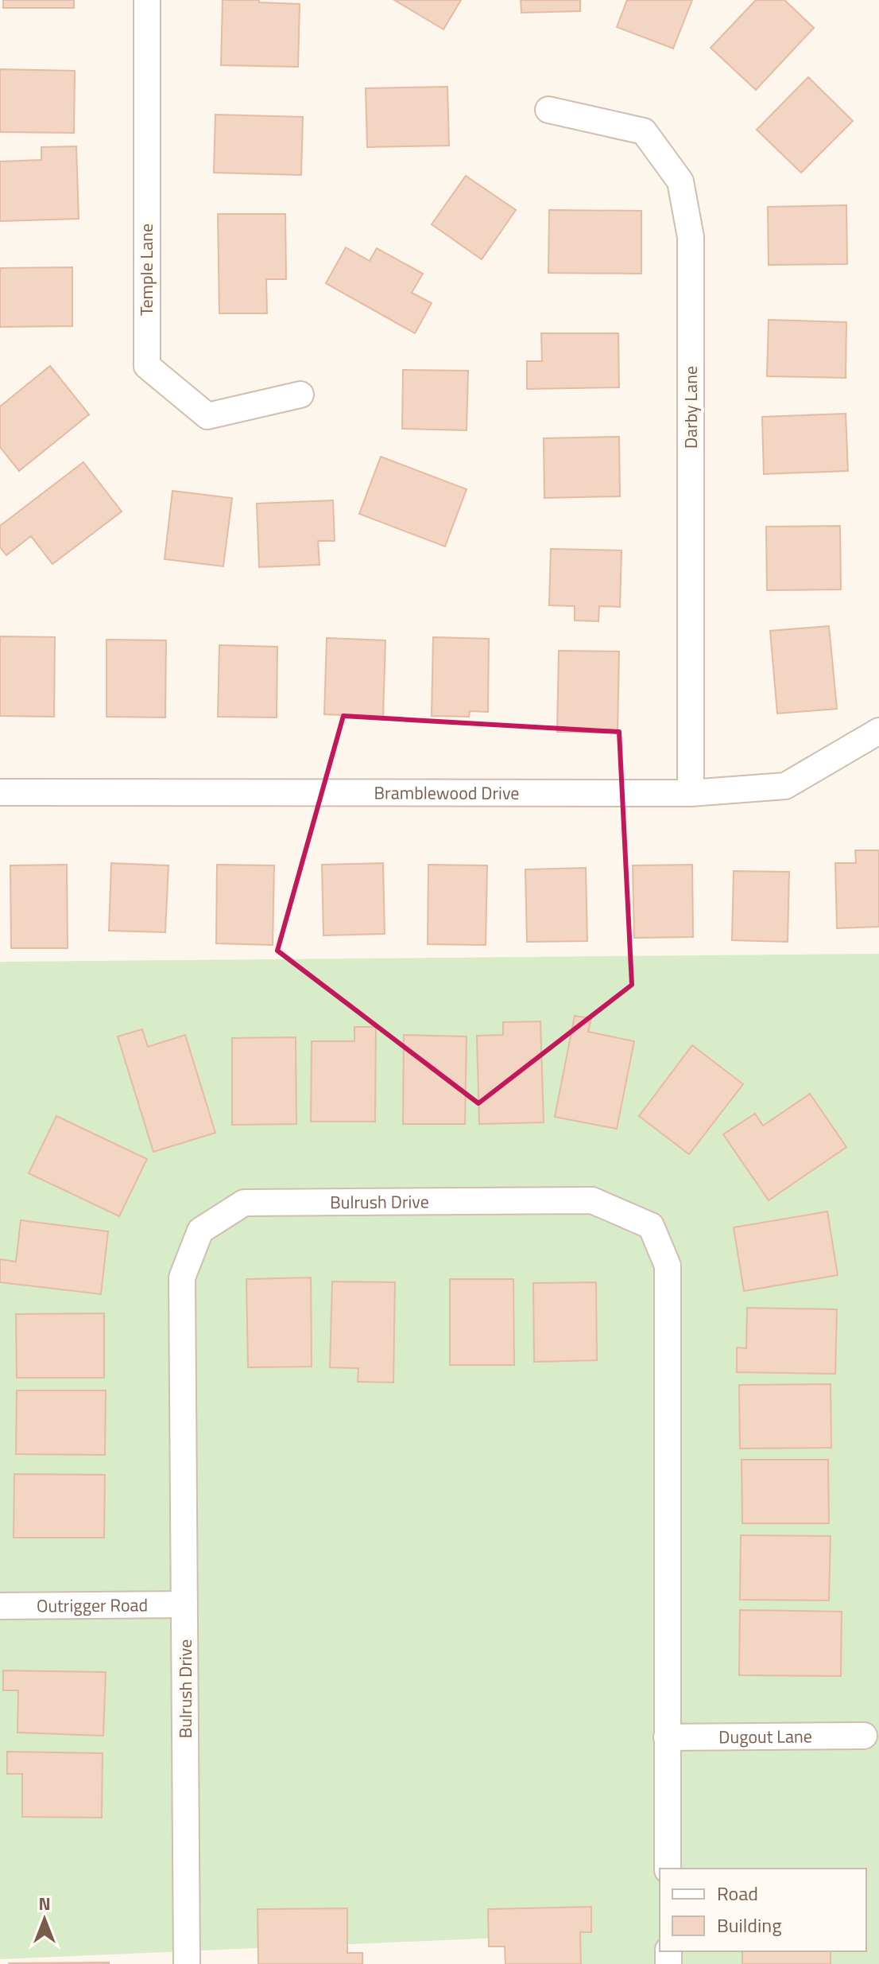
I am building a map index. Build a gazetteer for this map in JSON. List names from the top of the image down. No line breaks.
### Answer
{"streets":{"street":["Temple Lane","Darby Lane","Bramblewood Drive","Bulrush Drive","Outrigger Road","Dugout Lane"]},"crossings":[["Darby Lane","Bramblewood Drive"],["Bulrush Drive","Outrigger Road"],["Bulrush Drive","Dugout Lane"]],"legend":["Road","Building"],"north":"top"}
